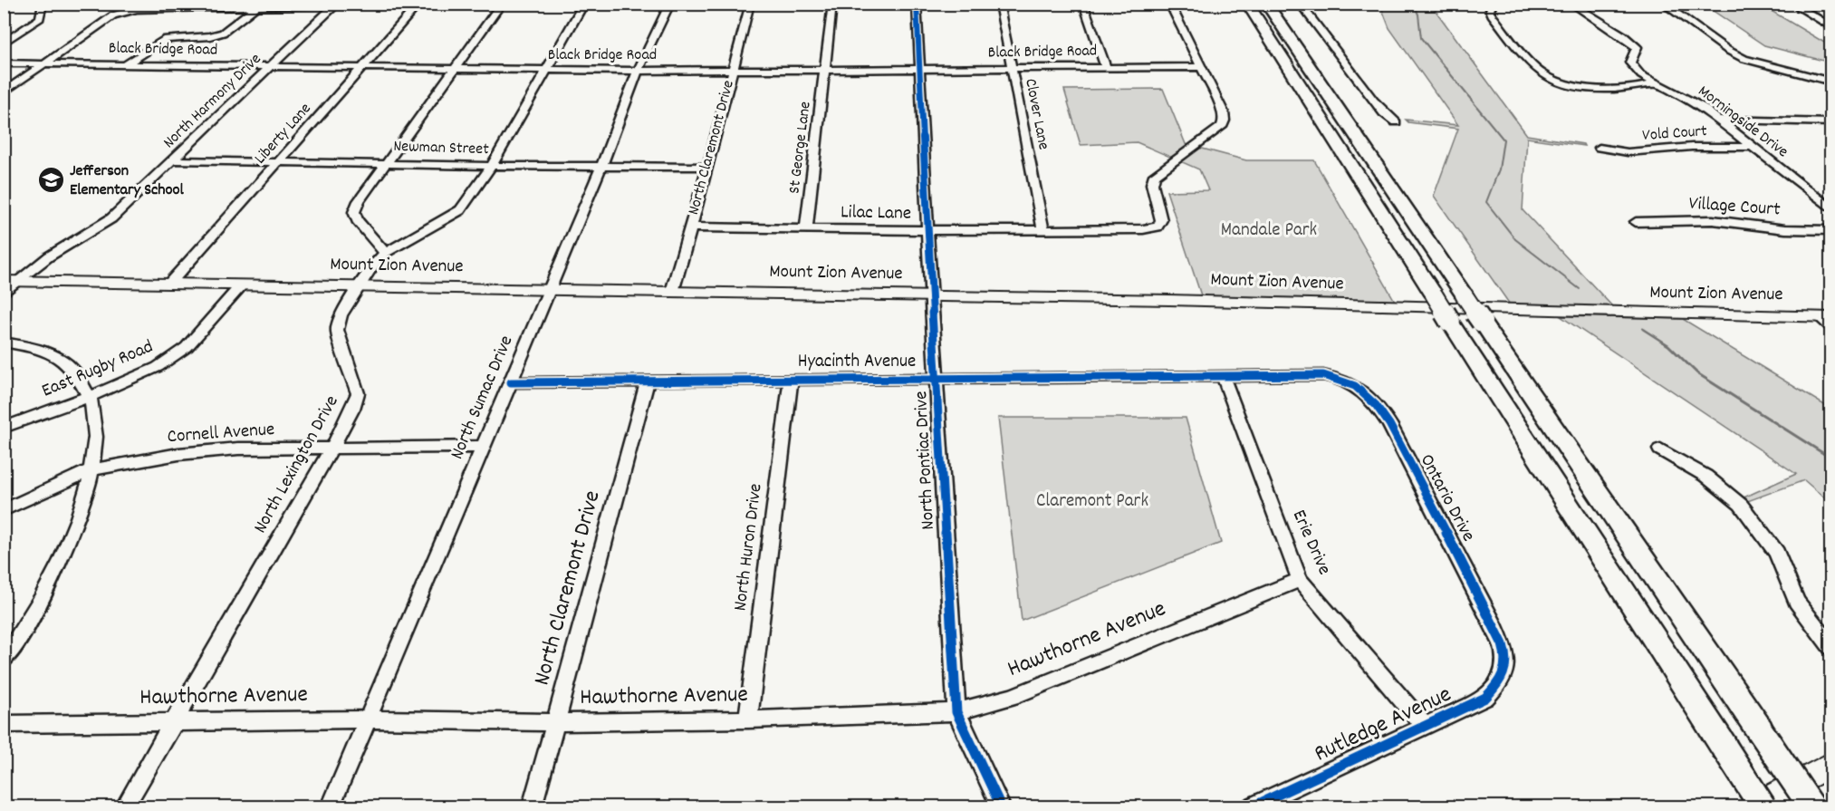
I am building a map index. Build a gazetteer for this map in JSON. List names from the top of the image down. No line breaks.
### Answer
{"streets":{"main road":["Mount Zion Avenue"],"street":["Black Bridge Road","North Harmony Drive","Clover Lane","Morningside Drive","Liberty Lane","Vold Court","North Claremont Drive","St George Lane","Newman Street","Village Court","Lilac Lane","Hyacinth Avenue","East Rugby Road","North Sumac Drive","Cornell Avenue","North Pontiac Drive","North Lexington Drive","Ontario Drive","Erie Drive","North Huron Drive","Hawthorne Avenue","Rutledge Avenue"]},"crossings":[["Black Bridge Road","North Harmony Drive"],["Black Bridge Road","Clover Lane"],["Black Bridge Road","Liberty Lane"],["Black Bridge Road","North Claremont Drive"],["Black Bridge Road","St George Lane"],["Black Bridge Road","Lilac Lane"],["Black Bridge Road","North Sumac Drive"],["Black Bridge Road","North Pontiac Drive"],["Black Bridge Road","North Lexington Drive"],["North Harmony Drive","Newman Street"],["North Harmony Drive","Mount Zion Avenue"],["Clover Lane","Lilac Lane"],["Morningside Drive","Vold Court"],["Liberty Lane","Newman Street"],["Liberty Lane","Mount Zion Avenue"],["North Claremont Drive","Newman Street"],["North Claremont Drive","Lilac Lane"],["North Claremont Drive","Mount Zion Avenue"],["North Claremont Drive","Hyacinth Avenue"],["North Claremont Drive","Hawthorne Avenue"],["St George Lane","Lilac Lane"],["Newman Street","North Sumac Drive"],["Newman Street","North Lexington Drive"],["Lilac Lane","North Pontiac Drive"],["Mount Zion Avenue","East Rugby Road"],["Mount Zion Avenue","North Sumac Drive"],["Mount Zion Avenue","North Pontiac Drive"],["Mount Zion Avenue","North Lexington Drive"],["Hyacinth Avenue","North Sumac Drive"],["Hyacinth Avenue","North Pontiac Drive"],["Hyacinth Avenue","Ontario Drive"],["Hyacinth Avenue","Erie Drive"],["Hyacinth Avenue","North Huron Drive"],["North Sumac Drive","Cornell Avenue"],["North Sumac Drive","Hawthorne Avenue"],["Cornell Avenue","North Lexington Drive"],["North Pontiac Drive","Hawthorne Avenue"],["North Lexington Drive","Hawthorne Avenue"],["Ontario Drive","Rutledge Avenue"],["Erie Drive","Hawthorne Avenue"],["Erie Drive","Rutledge Avenue"],["North Huron Drive","Hawthorne Avenue"]],"parks":["Mandale Park","Claremont Park"],"places":{"school or university":["Jefferson Elementary School"]}}
